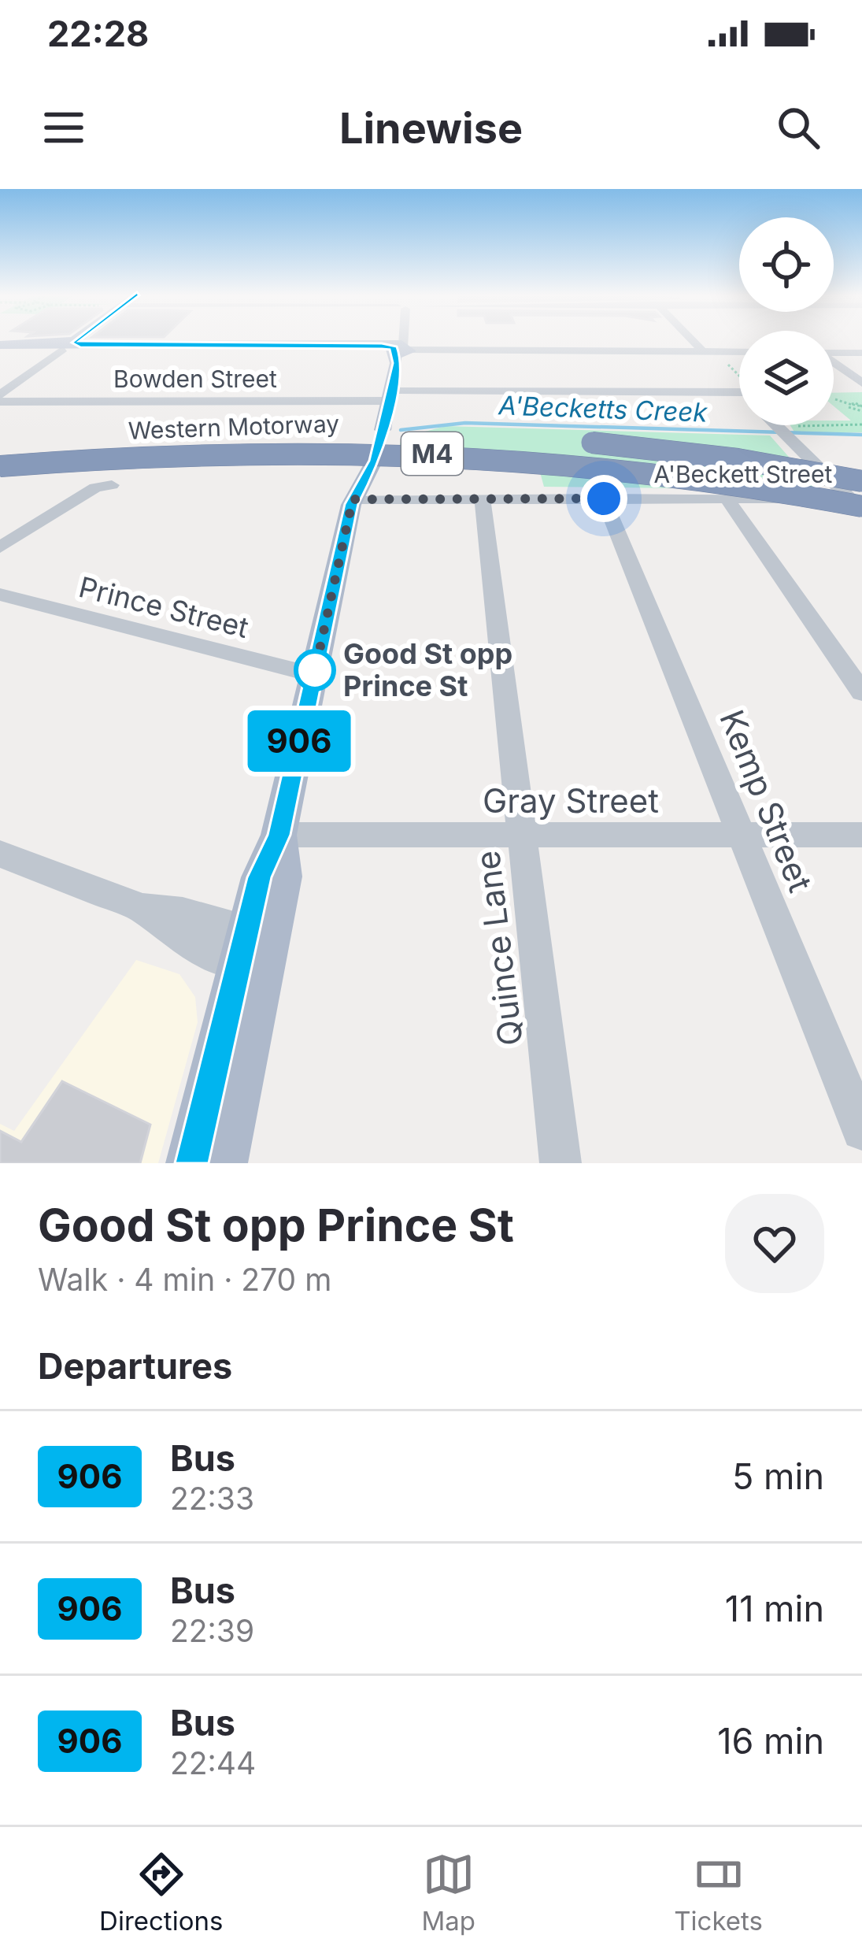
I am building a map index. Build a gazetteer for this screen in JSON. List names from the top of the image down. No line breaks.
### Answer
{"streets":{"highway":["Western Motorway","M4"],"street":["Bowden Street","A'Beckett Street","Prince Street","Gray Street","Kemp Street","Quince Lane"]},"crossings":[["Western Motorway","A'Beckett Street"],["A'Beckett Street","Kemp Street"],["A'Beckett Street","Quince Lane"],["Gray Street","Kemp Street"],["Gray Street","Quince Lane"]],"water":["A'Becketts Creek"],"places":["Good St opp Prince St"],"lines":["bus line 906"],"page":{"status":"22:28","header":"Linewise","on_map":"906","heading":[["Good St opp Prince St","Walk · 4 min · 270 m"],"Departures"],"list":[{"mark":"906","name":"Bus","note":"22:33","value":"5 min"},{"mark":"906","name":"Bus","note":"22:39","value":"11 min"},{"mark":"906","name":"Bus","note":"22:44","value":"16 min"}],"tabs":["Directions","Map","Tickets"]}}
